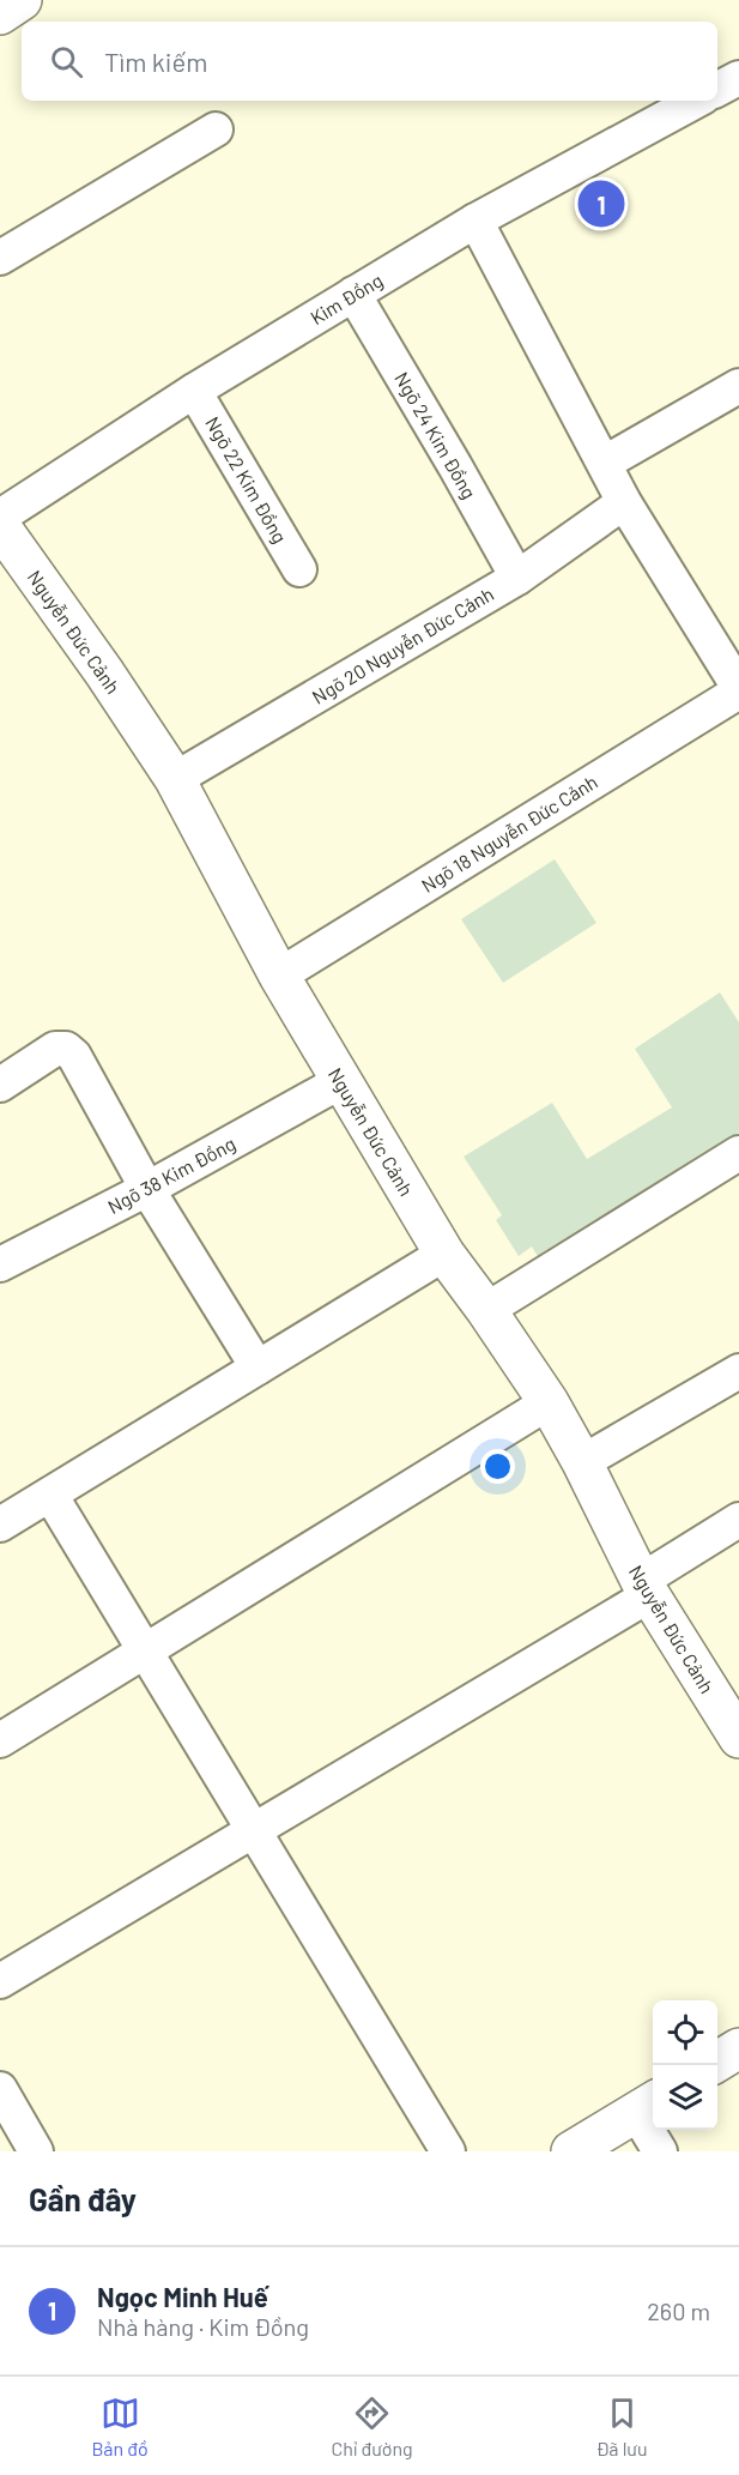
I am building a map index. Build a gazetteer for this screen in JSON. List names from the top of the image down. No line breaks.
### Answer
{"streets":{"street":["Kim Đồng","Ngõ 24 Kim Đồng","Ngõ 22 Kim Đồng","Nguyễn Đức Cảnh","Ngõ 20 Nguyễn Đức Cảnh","Ngõ 18 Nguyễn Đức Cảnh","Ngõ 38 Kim Đồng"]},"crossings":[["Kim Đồng","Ngõ 24 Kim Đồng"],["Kim Đồng","Ngõ 22 Kim Đồng"],["Ngõ 24 Kim Đồng","Ngõ 20 Nguyễn Đức Cảnh"],["Nguyễn Đức Cảnh","Ngõ 20 Nguyễn Đức Cảnh"],["Nguyễn Đức Cảnh","Ngõ 18 Nguyễn Đức Cảnh"],["Nguyễn Đức Cảnh","Ngõ 38 Kim Đồng"]],"page":{"search":"Tìm kiếm","pins":"1","heading":"Gần đây","list":[{"mark":"1","name":"Ngọc Minh Huế","note":"Nhà hàng · Kim Đồng","value":"260 m"}],"nav":["Bản đồ","Chỉ đường","Đã lưu"]}}
